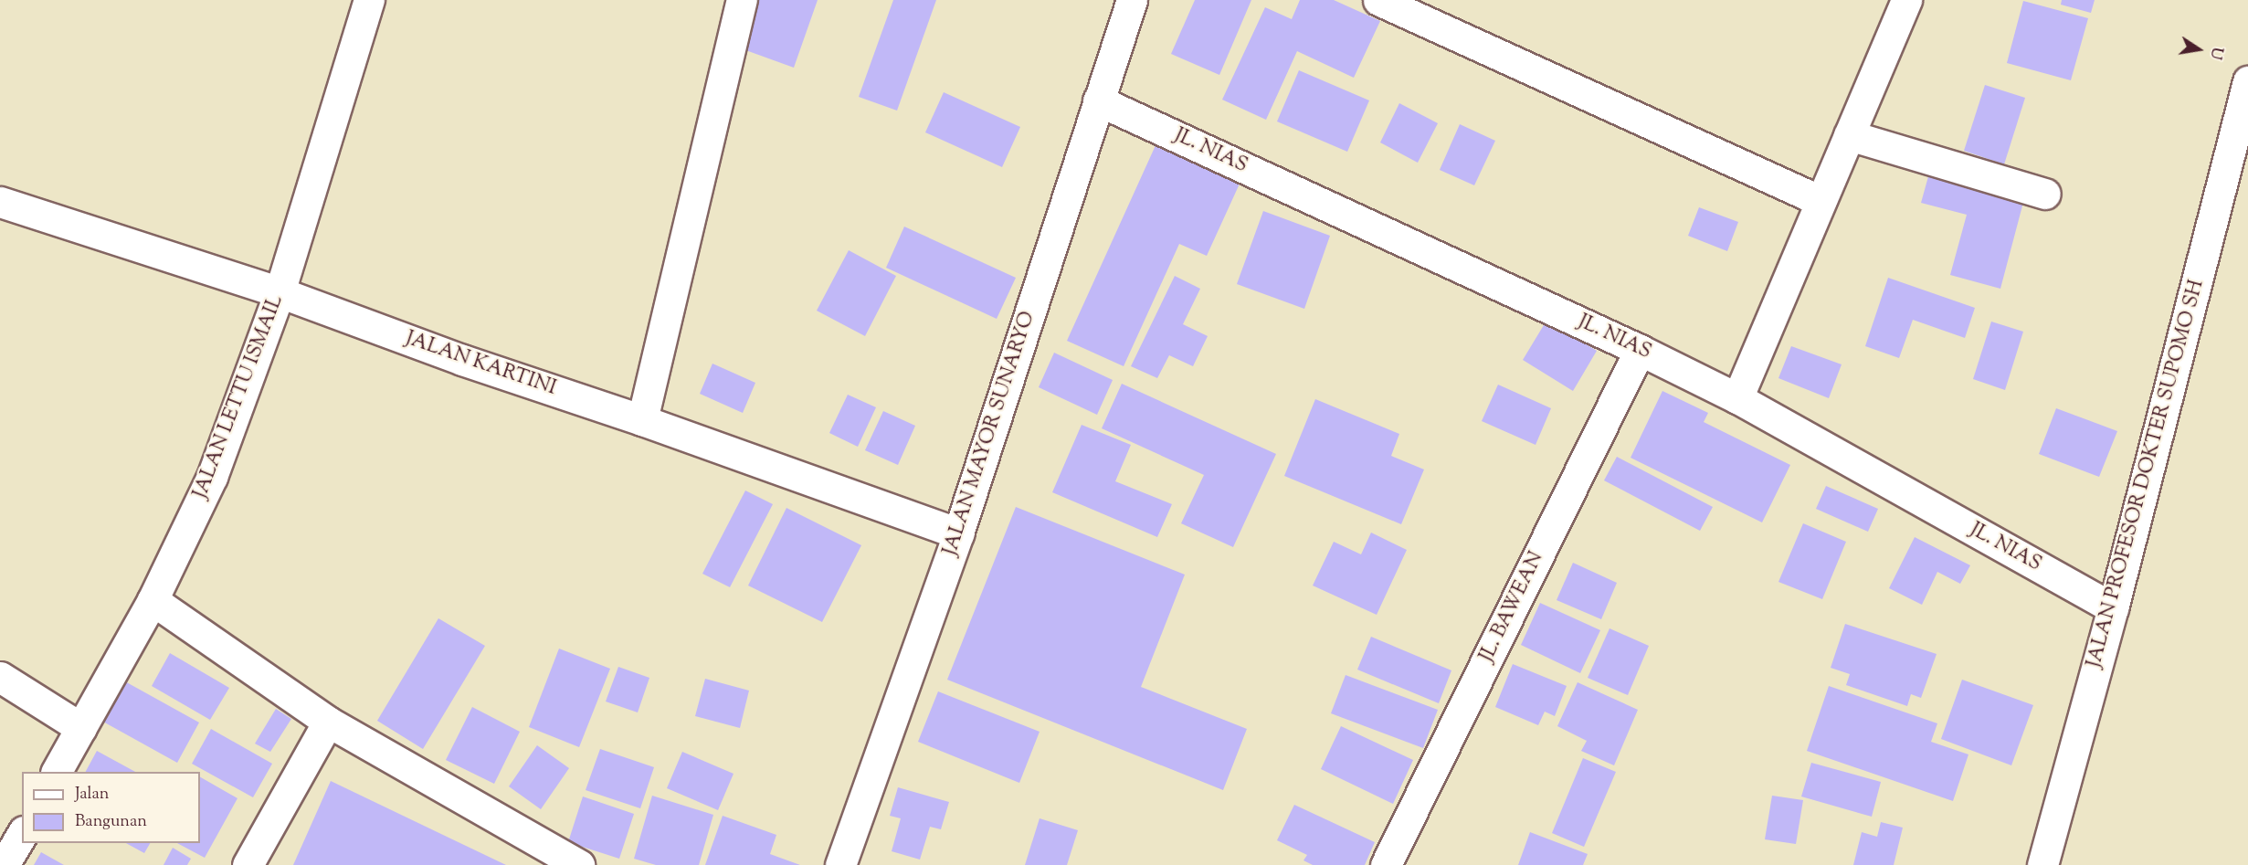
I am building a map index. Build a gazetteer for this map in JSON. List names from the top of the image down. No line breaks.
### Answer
{"streets":{"street":["JL. NIAS","JALAN KARTINI","JALAN LETTU ISMAIL","JALAN MAYOR SUNARYO","JALAN PROFESOR DOKTER SUPOMO SH","JL. BAWEAN"]},"crossings":[["JL. NIAS","JALAN MAYOR SUNARYO"],["JL. NIAS","JALAN PROFESOR DOKTER SUPOMO SH"],["JL. NIAS","JL. BAWEAN"],["JALAN KARTINI","JALAN LETTU ISMAIL"],["JALAN KARTINI","JALAN MAYOR SUNARYO"]],"legend":["Jalan","Bangunan"],"north":"right"}
